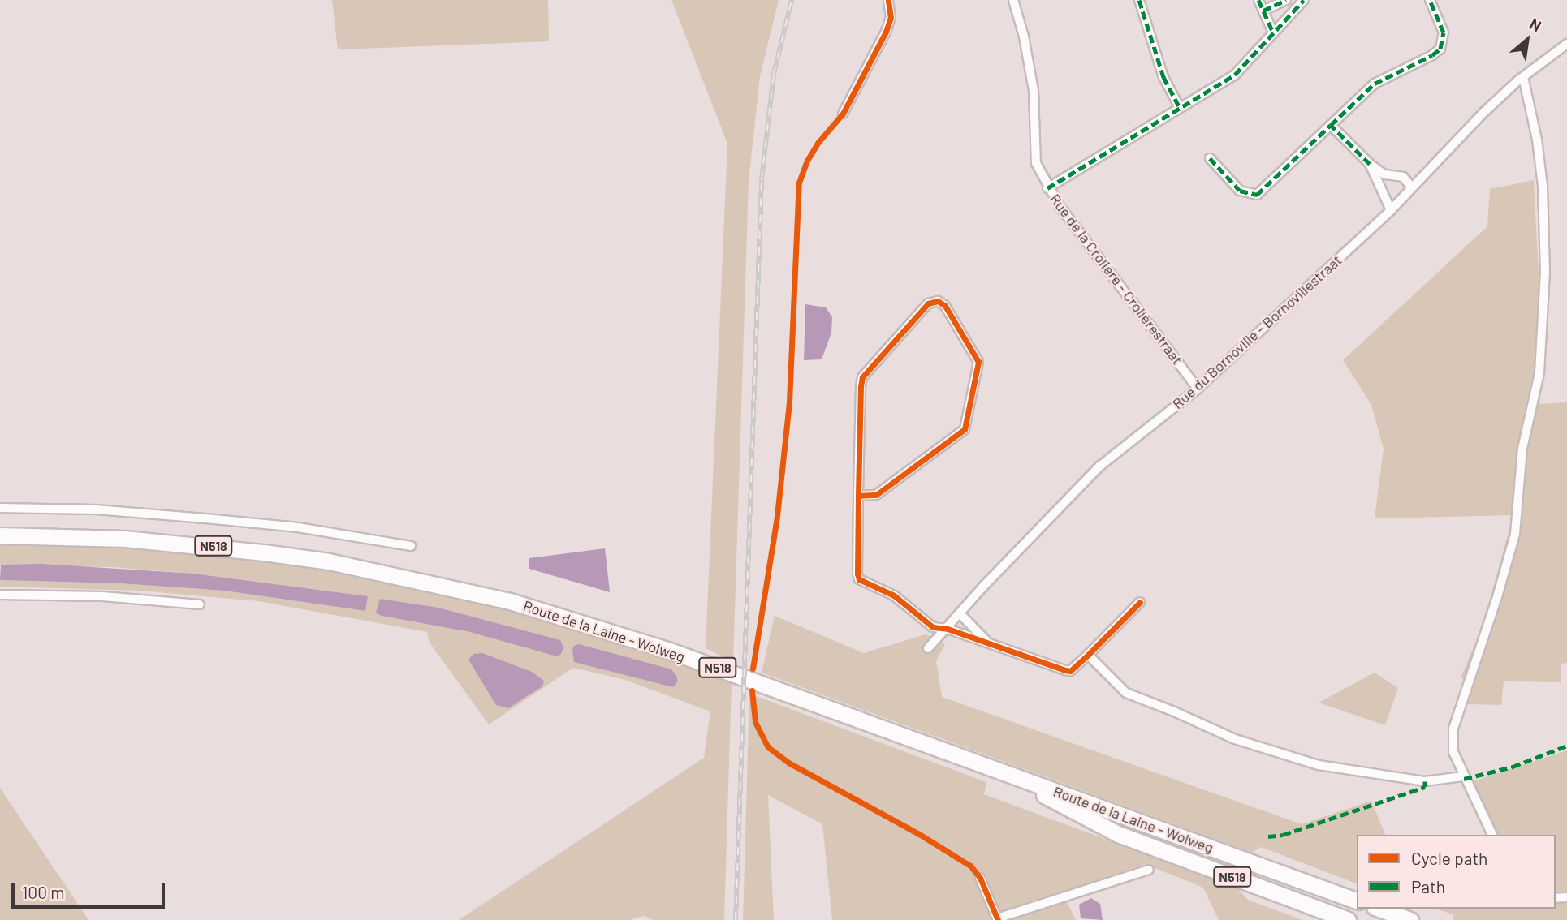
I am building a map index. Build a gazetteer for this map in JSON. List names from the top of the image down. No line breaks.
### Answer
{"streets":{"highway":["N518","Route de la Laine - Wolweg"],"street":["Rue de la Crolière - Crolièrestraat","Rue du Bornoville - Bornovillestraat"]},"crossings":[["Rue de la Crolière - Crolièrestraat","Rue du Bornoville - Bornovillestraat"]],"legend":["Cycle path","Path"],"scale_bar":"100 m","north":"top right"}
